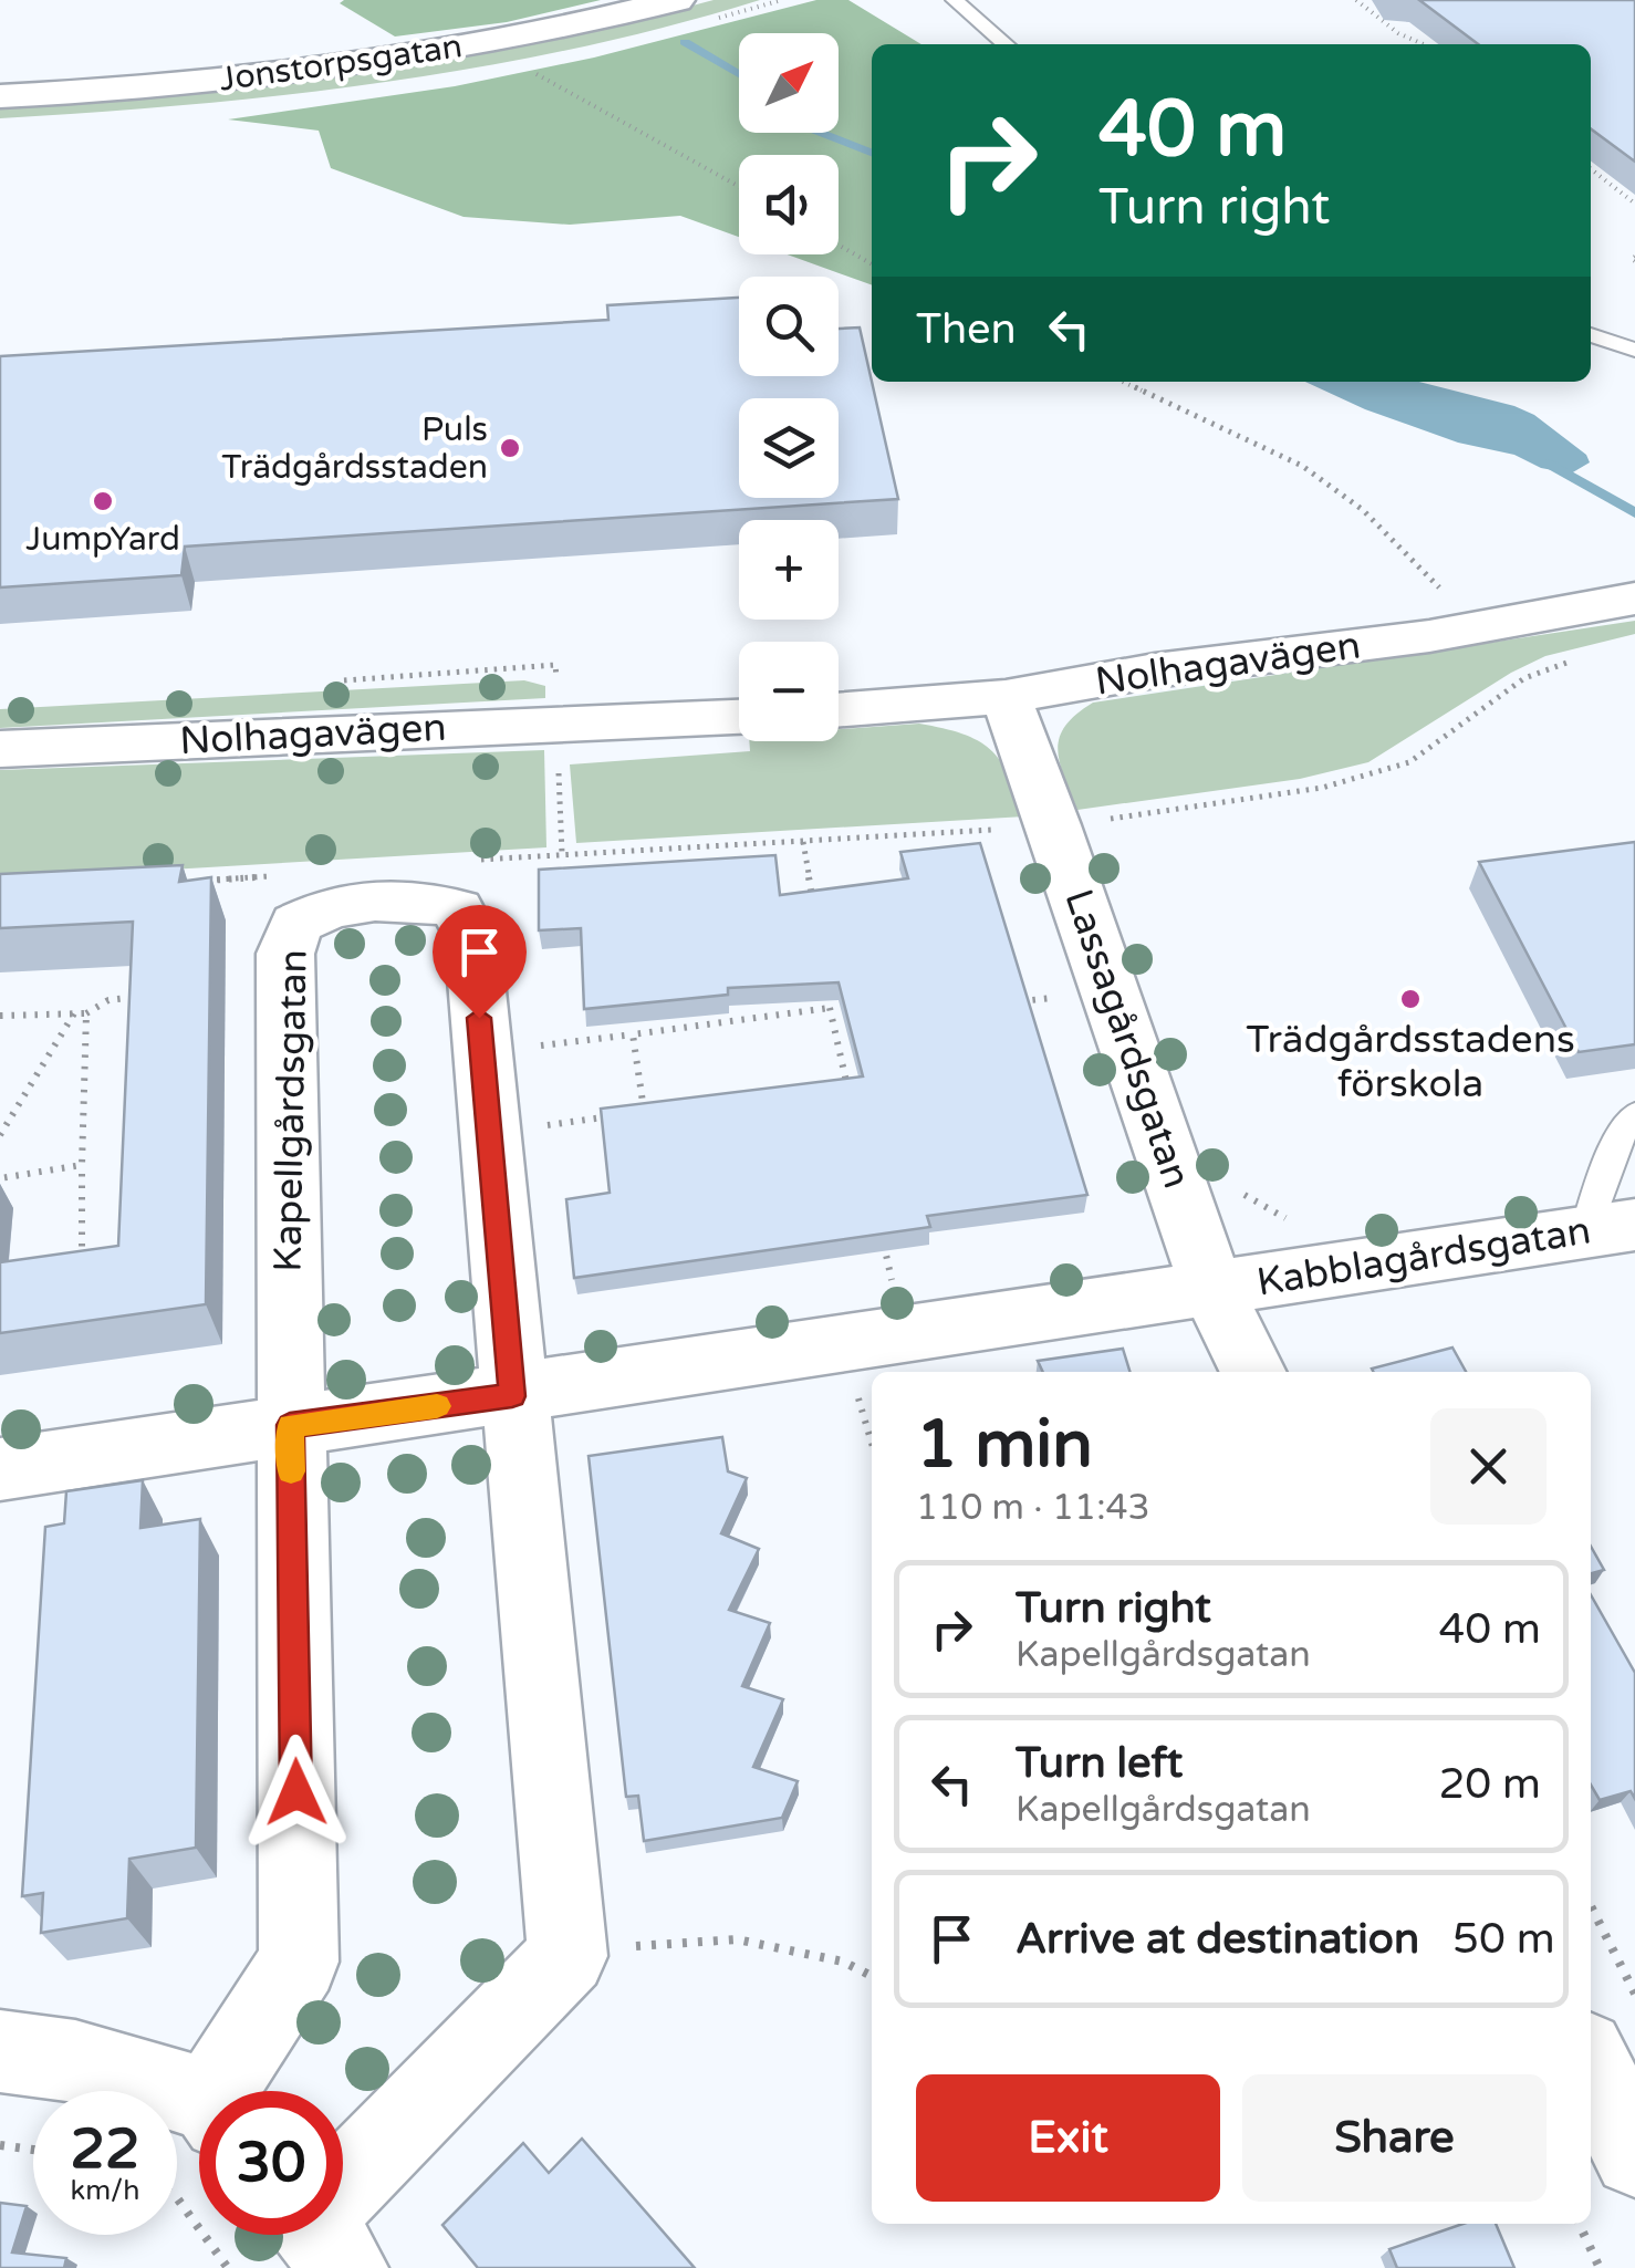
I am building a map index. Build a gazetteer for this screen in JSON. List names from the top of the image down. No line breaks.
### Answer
{"streets":{"street":["Jonstorpsgatan","Nolhagavägen","Lassagårdsgatan","Kapellgårdsgatan","Kabblagårdsgatan"]},"crossings":[["Nolhagavägen","Lassagårdsgatan"],["Lassagårdsgatan","Kabblagårdsgatan"]],"places":["Puls Trädgårdsstaden","JumpYard","Trädgårdsstadens förskola"],"north":"top right","page":{"map_buttons":["+","−"],"turn":["40 m","Turn right"],"then":"Then","heading":["1 min","110 m · 11:43"],"list":[{"name":"Turn right","note":"Kapellgårdsgatan","value":"40 m"},{"name":"Turn left","note":"Kapellgårdsgatan","value":"20 m"},{"name":"Arrive at destination","value":"50 m"}],"buttons":["Exit","Share"],"speed":"22 km/h","limit":"30"}}
